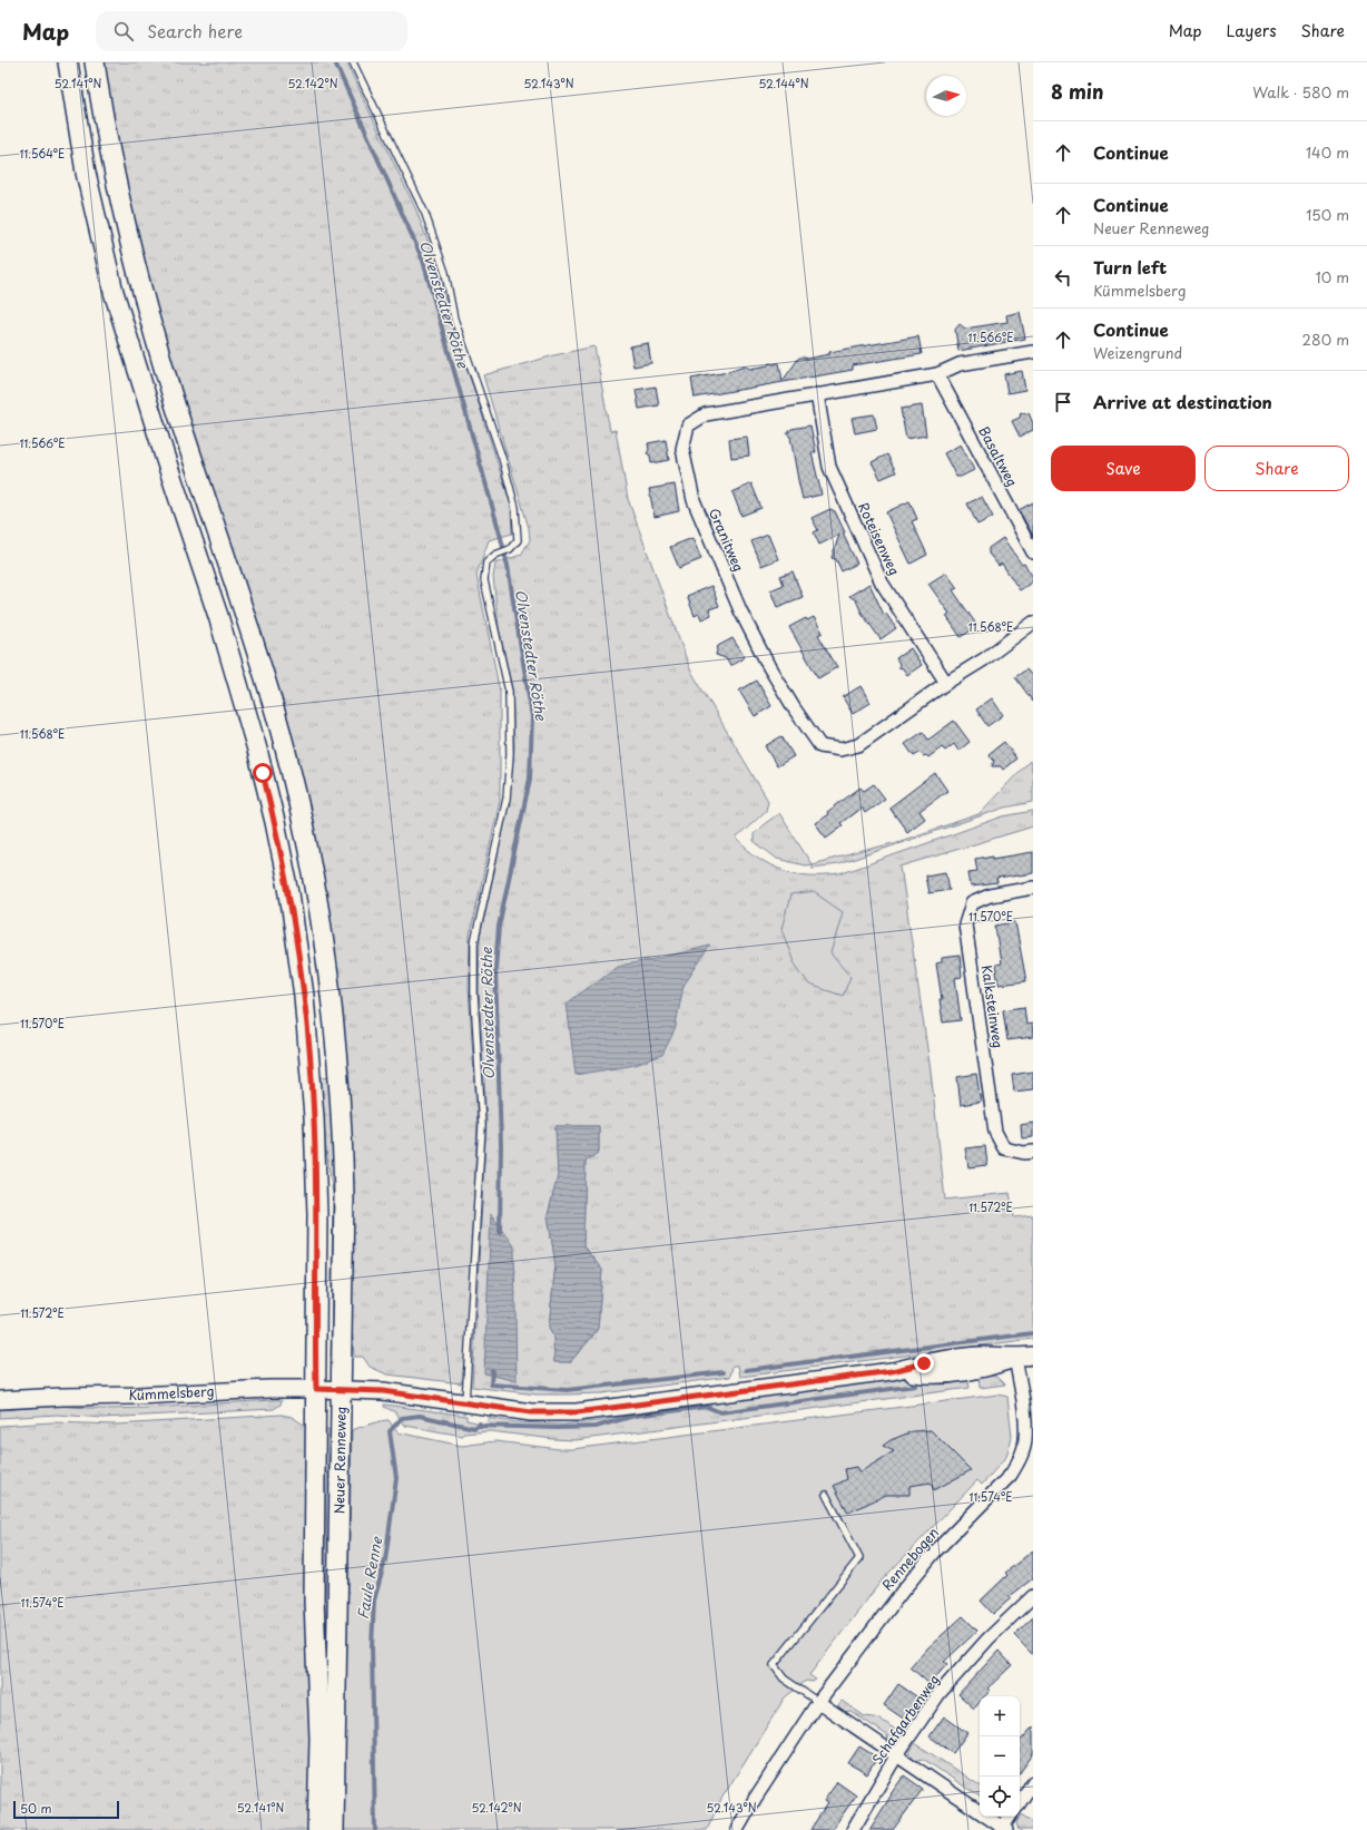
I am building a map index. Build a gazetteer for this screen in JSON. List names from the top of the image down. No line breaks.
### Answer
{"streets":{"main road":["Kümmelsberg","Neuer Renneweg"],"street":["Basaltweg","Roteisenweg","Granitweg","Kalksteinweg","Rennebogen","Schafgarbenweg"]},"crossings":[["Basaltweg","Granitweg"],["Roteisenweg","Granitweg"],["Kümmelsberg","Neuer Renneweg"],["Kümmelsberg","Rennebogen"]],"water":["Olvenstedter Röthe","Faule Renne"],"scale_bar":"50 m","north":"right","page":{"header":"Map","search":"Search here","nav":["Map","Layers","Share"],"heading":["8 min","Walk · 580 m"],"list":[["Continue","140 m"],["Continue","Neuer Renneweg","150 m"],["Turn left","Kümmelsberg","10 m"],["Continue","Weizengrund","280 m"],"Arrive at destination"],"buttons":["Save","Share"],"map_buttons":["+","−"],"scale":"50 m"},"coordinates":["52.141°N","52.142°N","52.143°N","52.144°N","11.564°E","11.566°E","11.568°E","11.570°E","11.572°E","11.574°E"]}
